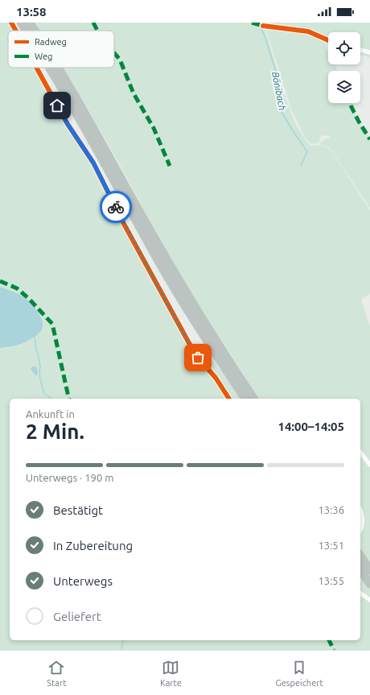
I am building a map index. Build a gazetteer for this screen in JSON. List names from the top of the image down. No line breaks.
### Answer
{"water":["Bönibach"],"legend":["Radweg","Weg"],"page":{"status":"13:58","heading":["2 Min.","Ankunft in","14:00–14:05"],"bar":"Unterwegs · 190 m","list":[["Bestätigt","13:36"],["In Zubereitung","13:51"],["Unterwegs","13:55"],"Geliefert"],"tabs":["Start","Karte","Gespeichert"]}}
